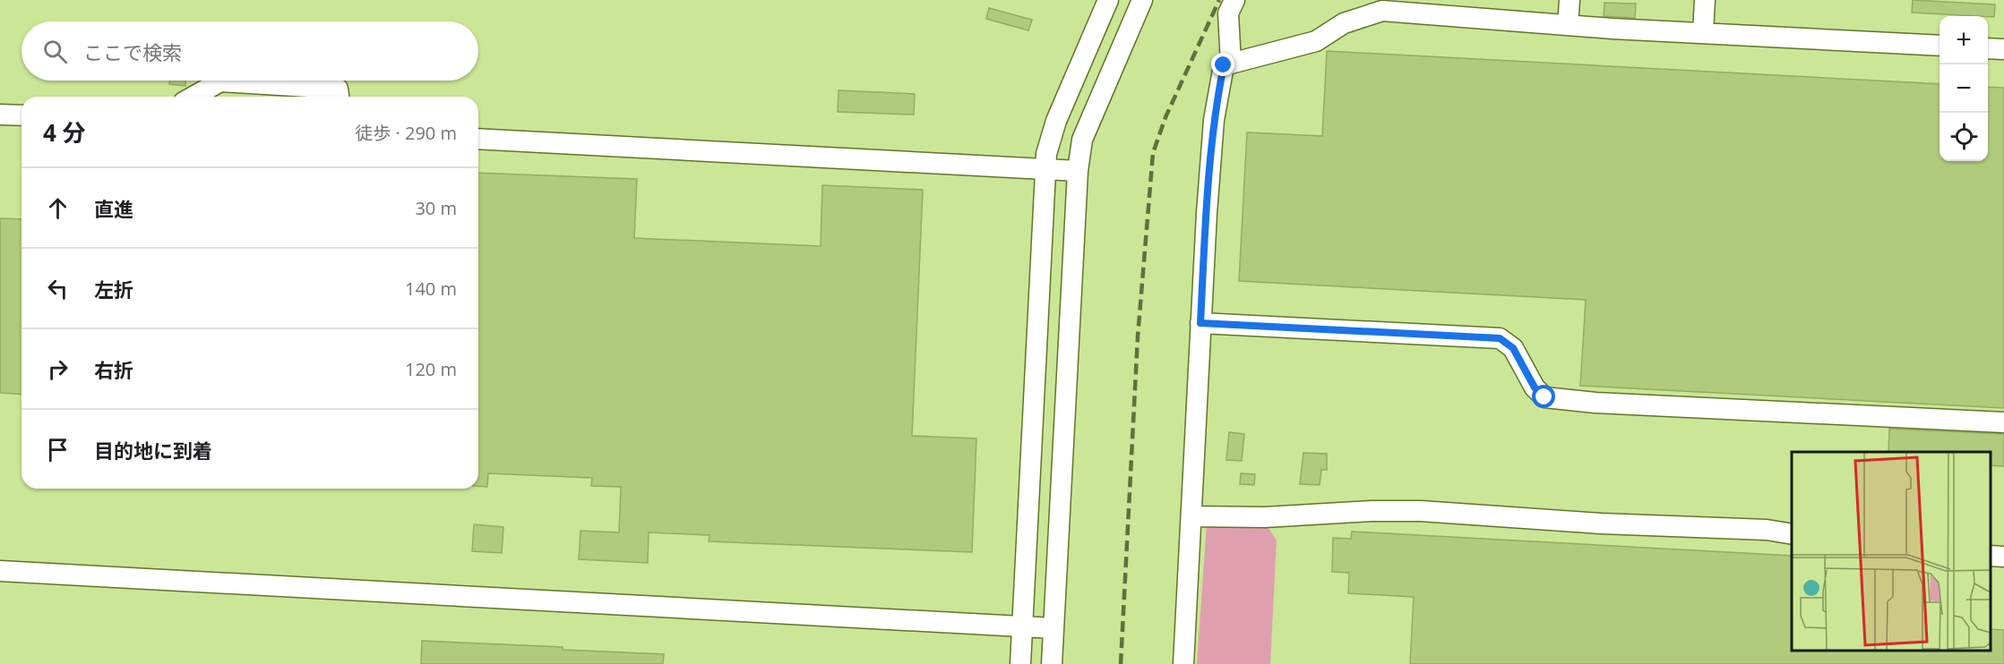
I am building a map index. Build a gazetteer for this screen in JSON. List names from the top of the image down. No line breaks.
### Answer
{"page":{"map_buttons":["+","−"],"search":"ここで検索","heading":["4 分","徒歩 · 290 m"],"list":[["直進","30 m"],["左折","140 m"],["右折","120 m"],"目的地に到着"]}}
